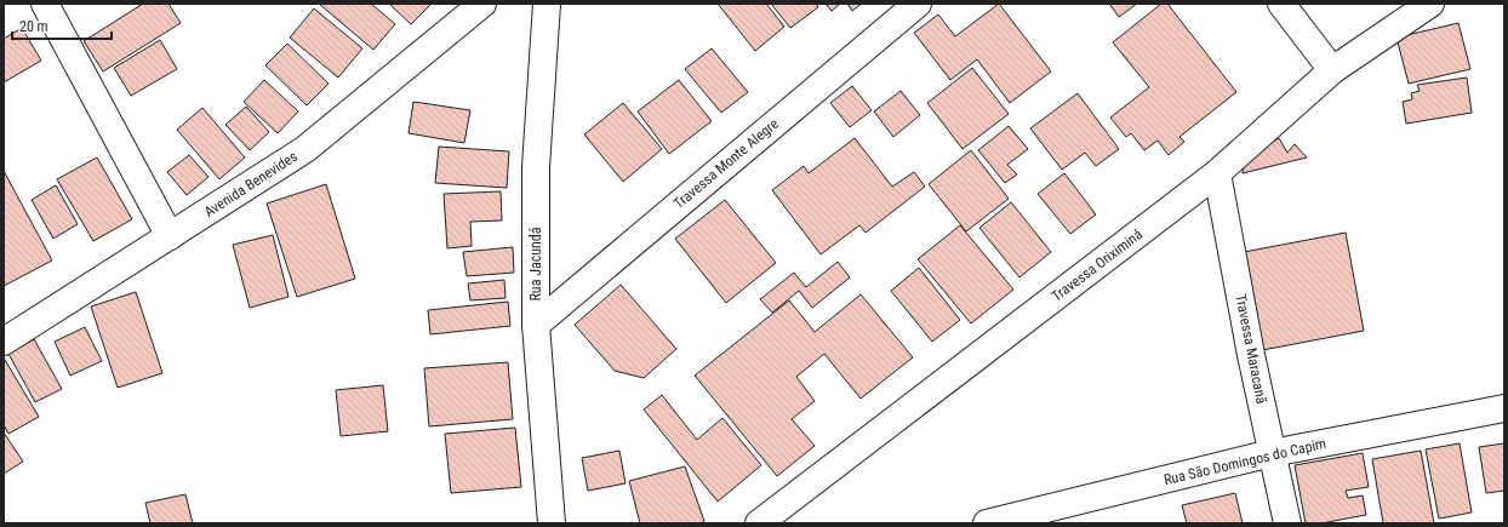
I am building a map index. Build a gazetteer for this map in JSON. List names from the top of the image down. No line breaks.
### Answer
{"streets":{"street":["Travessa Monte Alegre","Avenida Benevides","Rua Jacundá","Travessa Oriximiná","Travessa Maracanã","Rua São Domingos do Capim"]},"crossings":[["Travessa Monte Alegre","Rua Jacundá"],["Travessa Oriximiná","Travessa Maracanã"],["Travessa Maracanã","Rua São Domingos do Capim"]],"scale_bar":"20 m"}
